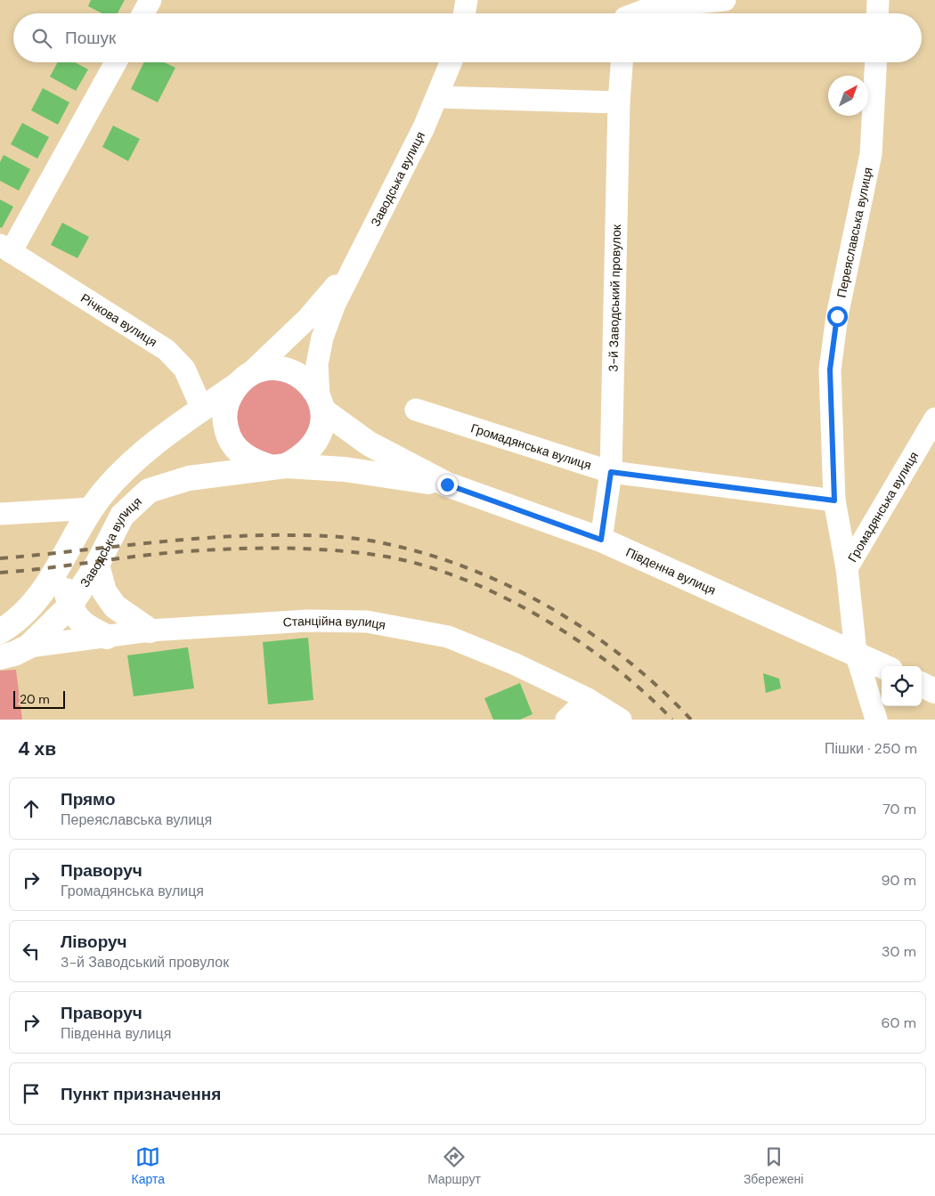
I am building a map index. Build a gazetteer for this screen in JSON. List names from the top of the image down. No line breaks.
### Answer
{"streets":{"main road":["Заводська вулиця","Південна вулиця"],"street":["Переяславська вулиця","3-й Заводський провулок","Річкова вулиця","Громадянська вулиця","Станційна вулиця"]},"crossings":[["Заводська вулиця","Річкова вулиця"],["Заводська вулиця","Південна вулиця"],["Заводська вулиця","Станційна вулиця"],["Переяславська вулиця","Громадянська вулиця"],["3-й Заводський провулок","Громадянська вулиця"],["3-й Заводський провулок","Південна вулиця"],["Громадянська вулиця","Південна вулиця"]],"scale_bar":"20 m","north":"top right","page":{"search":"Пошук","scale":"20 m","heading":["4 хв","Пішки · 250 m"],"list":[["Прямо","Переяславська вулиця","70 m"],["Праворуч","Громадянська вулиця","90 m"],["Ліворуч","3-й Заводський провулок","30 m"],["Праворуч","Південна вулиця","60 m"],"Пункт призначення"],"nav":["Карта","Маршрут","Збережені"]}}
